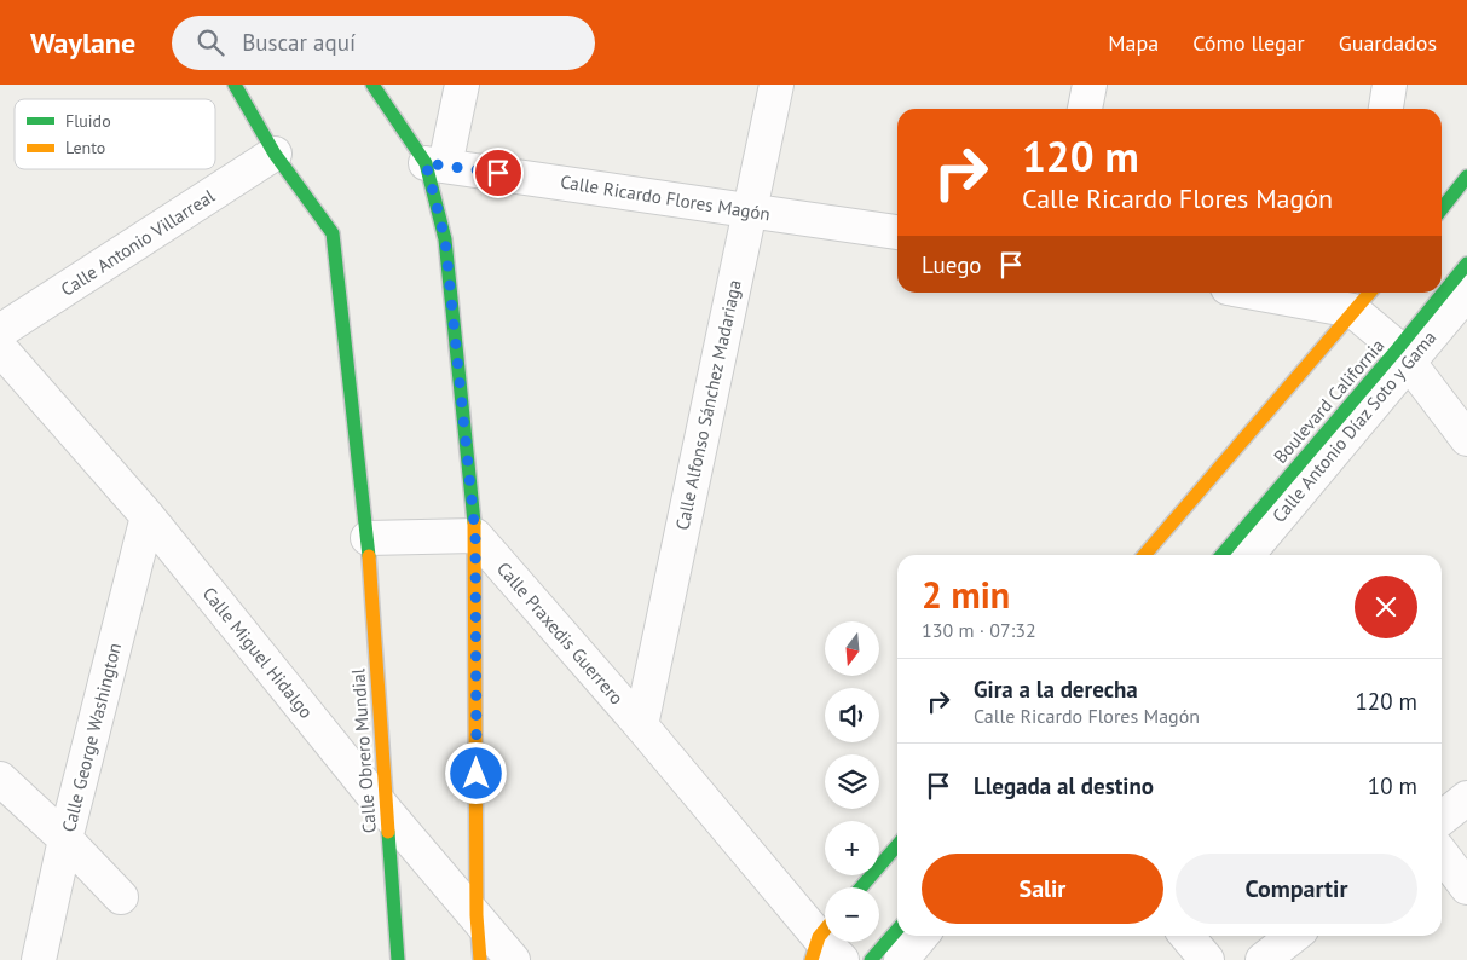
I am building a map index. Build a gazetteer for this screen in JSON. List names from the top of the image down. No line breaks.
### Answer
{"streets":{"street":["Calle Ricardo Flores Magón","Calle Antonio Villarreal","Boulevard California","Calle Alfonso Sánchez Madariaga","Calle Antonio Díaz Soto y Gama","Calle Praxedis Guerrero","Calle Miguel Hidalgo","Calle George Washington","Calle Obrero Mundial"]},"crossings":[["Calle Ricardo Flores Magón","Calle Alfonso Sánchez Madariaga"],["Boulevard California","Calle Antonio Díaz Soto y Gama"],["Calle Alfonso Sánchez Madariaga","Calle Praxedis Guerrero"],["Calle Miguel Hidalgo","Calle George Washington"],["Calle Miguel Hidalgo","Calle Obrero Mundial"]],"legend":["Fluido","Lento"],"north":"bottom","page":{"header":"Waylane","search":"Buscar aquí","nav":["Mapa","Cómo llegar","Guardados"],"turn":["120 m","Calle Ricardo Flores Magón"],"then":"Luego","heading":["2 min","130 m · 07:32"],"map_buttons":["+","−"],"list":[{"name":"Gira a la derecha","note":"Calle Ricardo Flores Magón","value":"120 m"},{"name":"Llegada al destino","value":"10 m"}],"buttons":["Salir","Compartir"]}}
